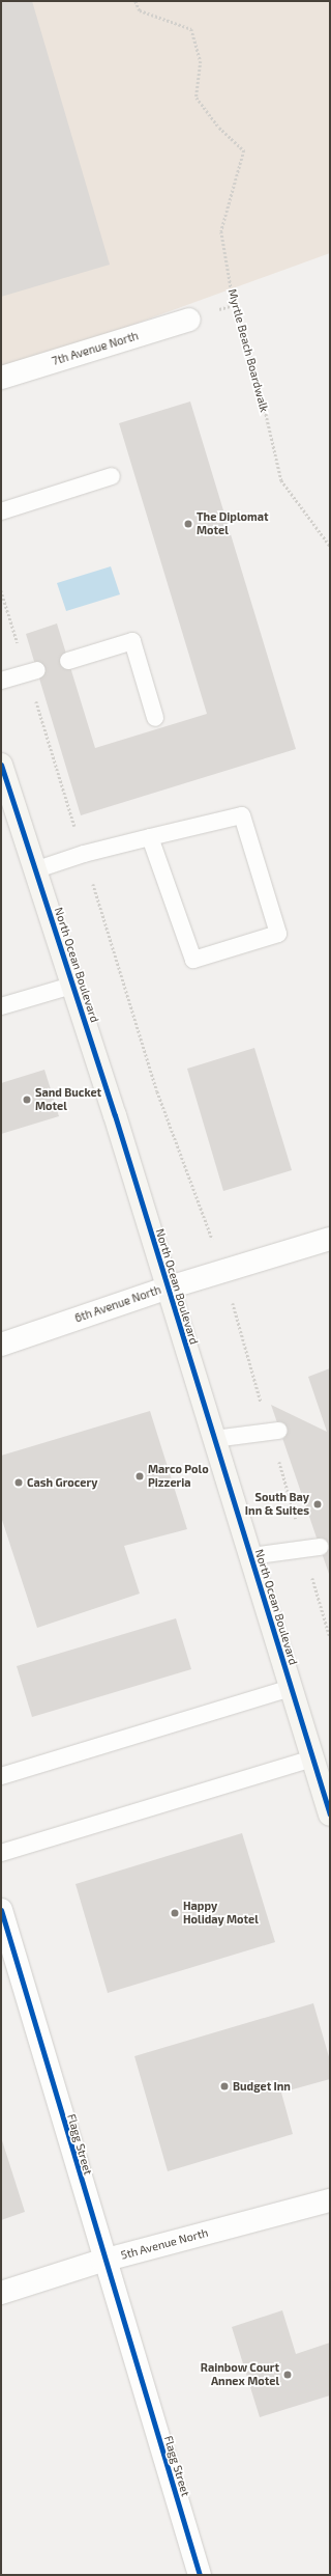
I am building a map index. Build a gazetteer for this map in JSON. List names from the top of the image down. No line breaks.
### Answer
{"streets":{"main road":["North Ocean Boulevard"],"street":["7th Avenue North","6th Avenue North","Flagg Street","5th Avenue North"],"path":["Myrtle Beach Boardwalk"]},"crossings":[["North Ocean Boulevard","6th Avenue North"],["Flagg Street","5th Avenue North"]],"places":["The Diplomat Motel","Sand Bucket Motel","Marco Polo Pizzeria","Cash Grocery","South Bay Inn & Suites","Happy Holiday Motel","Budget Inn","Rainbow Court Annex Motel"]}
